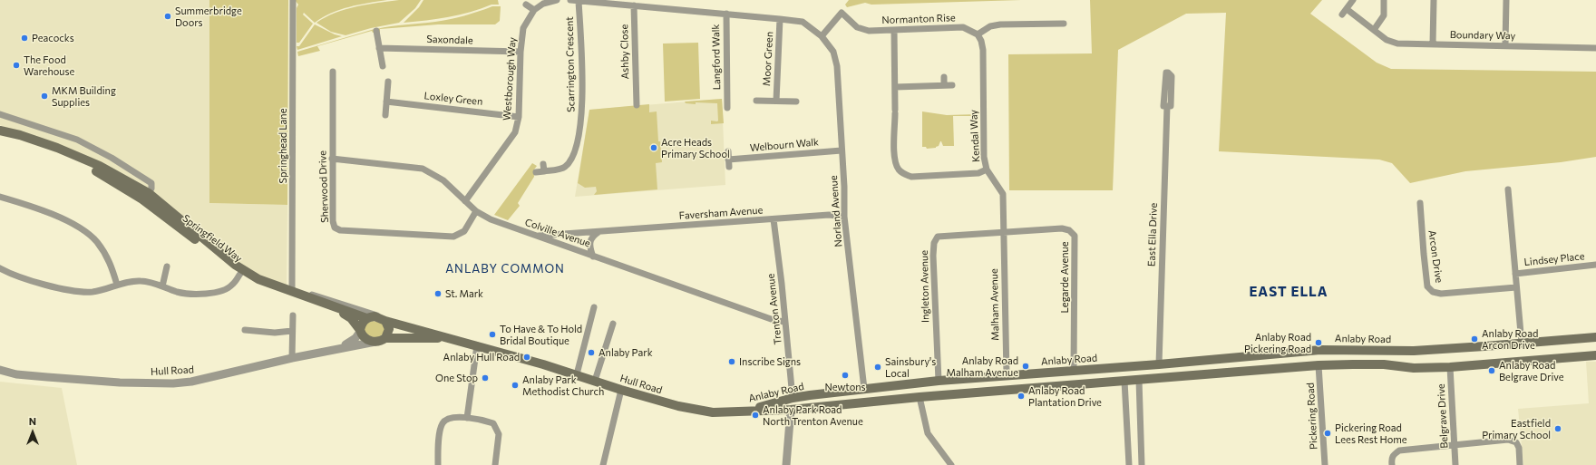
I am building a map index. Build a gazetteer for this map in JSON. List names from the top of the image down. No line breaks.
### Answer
{"streets":{"main road":["Springfield Way","Anlaby Road","Hull Road"],"street":["Normanton Rise","Boundary Way","Saxondale","Ashby Close","Langford Walk","Moor Green","Scarrington Crescent","Westborough Way","Loxley Green","Kendal Way","Welbourn Walk","Springhead Lane","Sherwood Drive","Norland Avenue","Faversham Avenue","Colville Avenue","East Ella Drive","Arcon Drive","Lindsey Place","Legarde Avenue","Ingleton Avenue","Malham Avenue","Trenton Avenue","Pickering Road","Belgrave Drive"]},"crossings":[["Normanton Rise","Kendal Way"],["Normanton Rise","Norland Avenue"],["Saxondale","Westborough Way"],["Westborough Way","Loxley Green"],["Westborough Way","Colville Avenue"],["Kendal Way","Legarde Avenue"],["Kendal Way","Ingleton Avenue"],["Kendal Way","Malham Avenue"],["Welbourn Walk","Norland Avenue"],["Springhead Lane","Springfield Way"],["Sherwood Drive","Colville Avenue"],["Norland Avenue","Faversham Avenue"],["Norland Avenue","Anlaby Road"],["Faversham Avenue","Colville Avenue"],["Faversham Avenue","Trenton Avenue"],["Colville Avenue","Trenton Avenue"],["East Ella Drive","Anlaby Road"],["Springfield Way","Hull Road"],["Legarde Avenue","Ingleton Avenue"],["Legarde Avenue","Malham Avenue"],["Legarde Avenue","Anlaby Road"],["Ingleton Avenue","Malham Avenue"],["Ingleton Avenue","Anlaby Road"],["Malham Avenue","Anlaby Road"],["Trenton Avenue","Anlaby Road"],["Anlaby Road","Hull Road"],["Anlaby Road","Pickering Road"],["Anlaby Road","Belgrave Drive"]],"districts":["ANLABY COMMON","EAST ELLA"],"places":["Summerbridge Doors","Peacocks","The Food Warehouse","MKM Building Supplies","Acre Heads Primary School","St. Mark","To Have & To Hold Bridal Boutique","Anlaby Road Arcon Drive","Anlaby Road Pickering Road","Anlaby Park","Anlaby Hull Road","Inscribe Signs","Anlaby Road Malham Avenue","Sainsbury's Local","Anlaby Road Belgrave Drive","Newtons","One Stop","Anlaby Park Methodist Church","Anlaby Road Plantation Drive","Anlaby Park Road North Trenton Avenue","Eastfield Primary School","Pickering Road Lees Rest Home"],"north":"top"}
